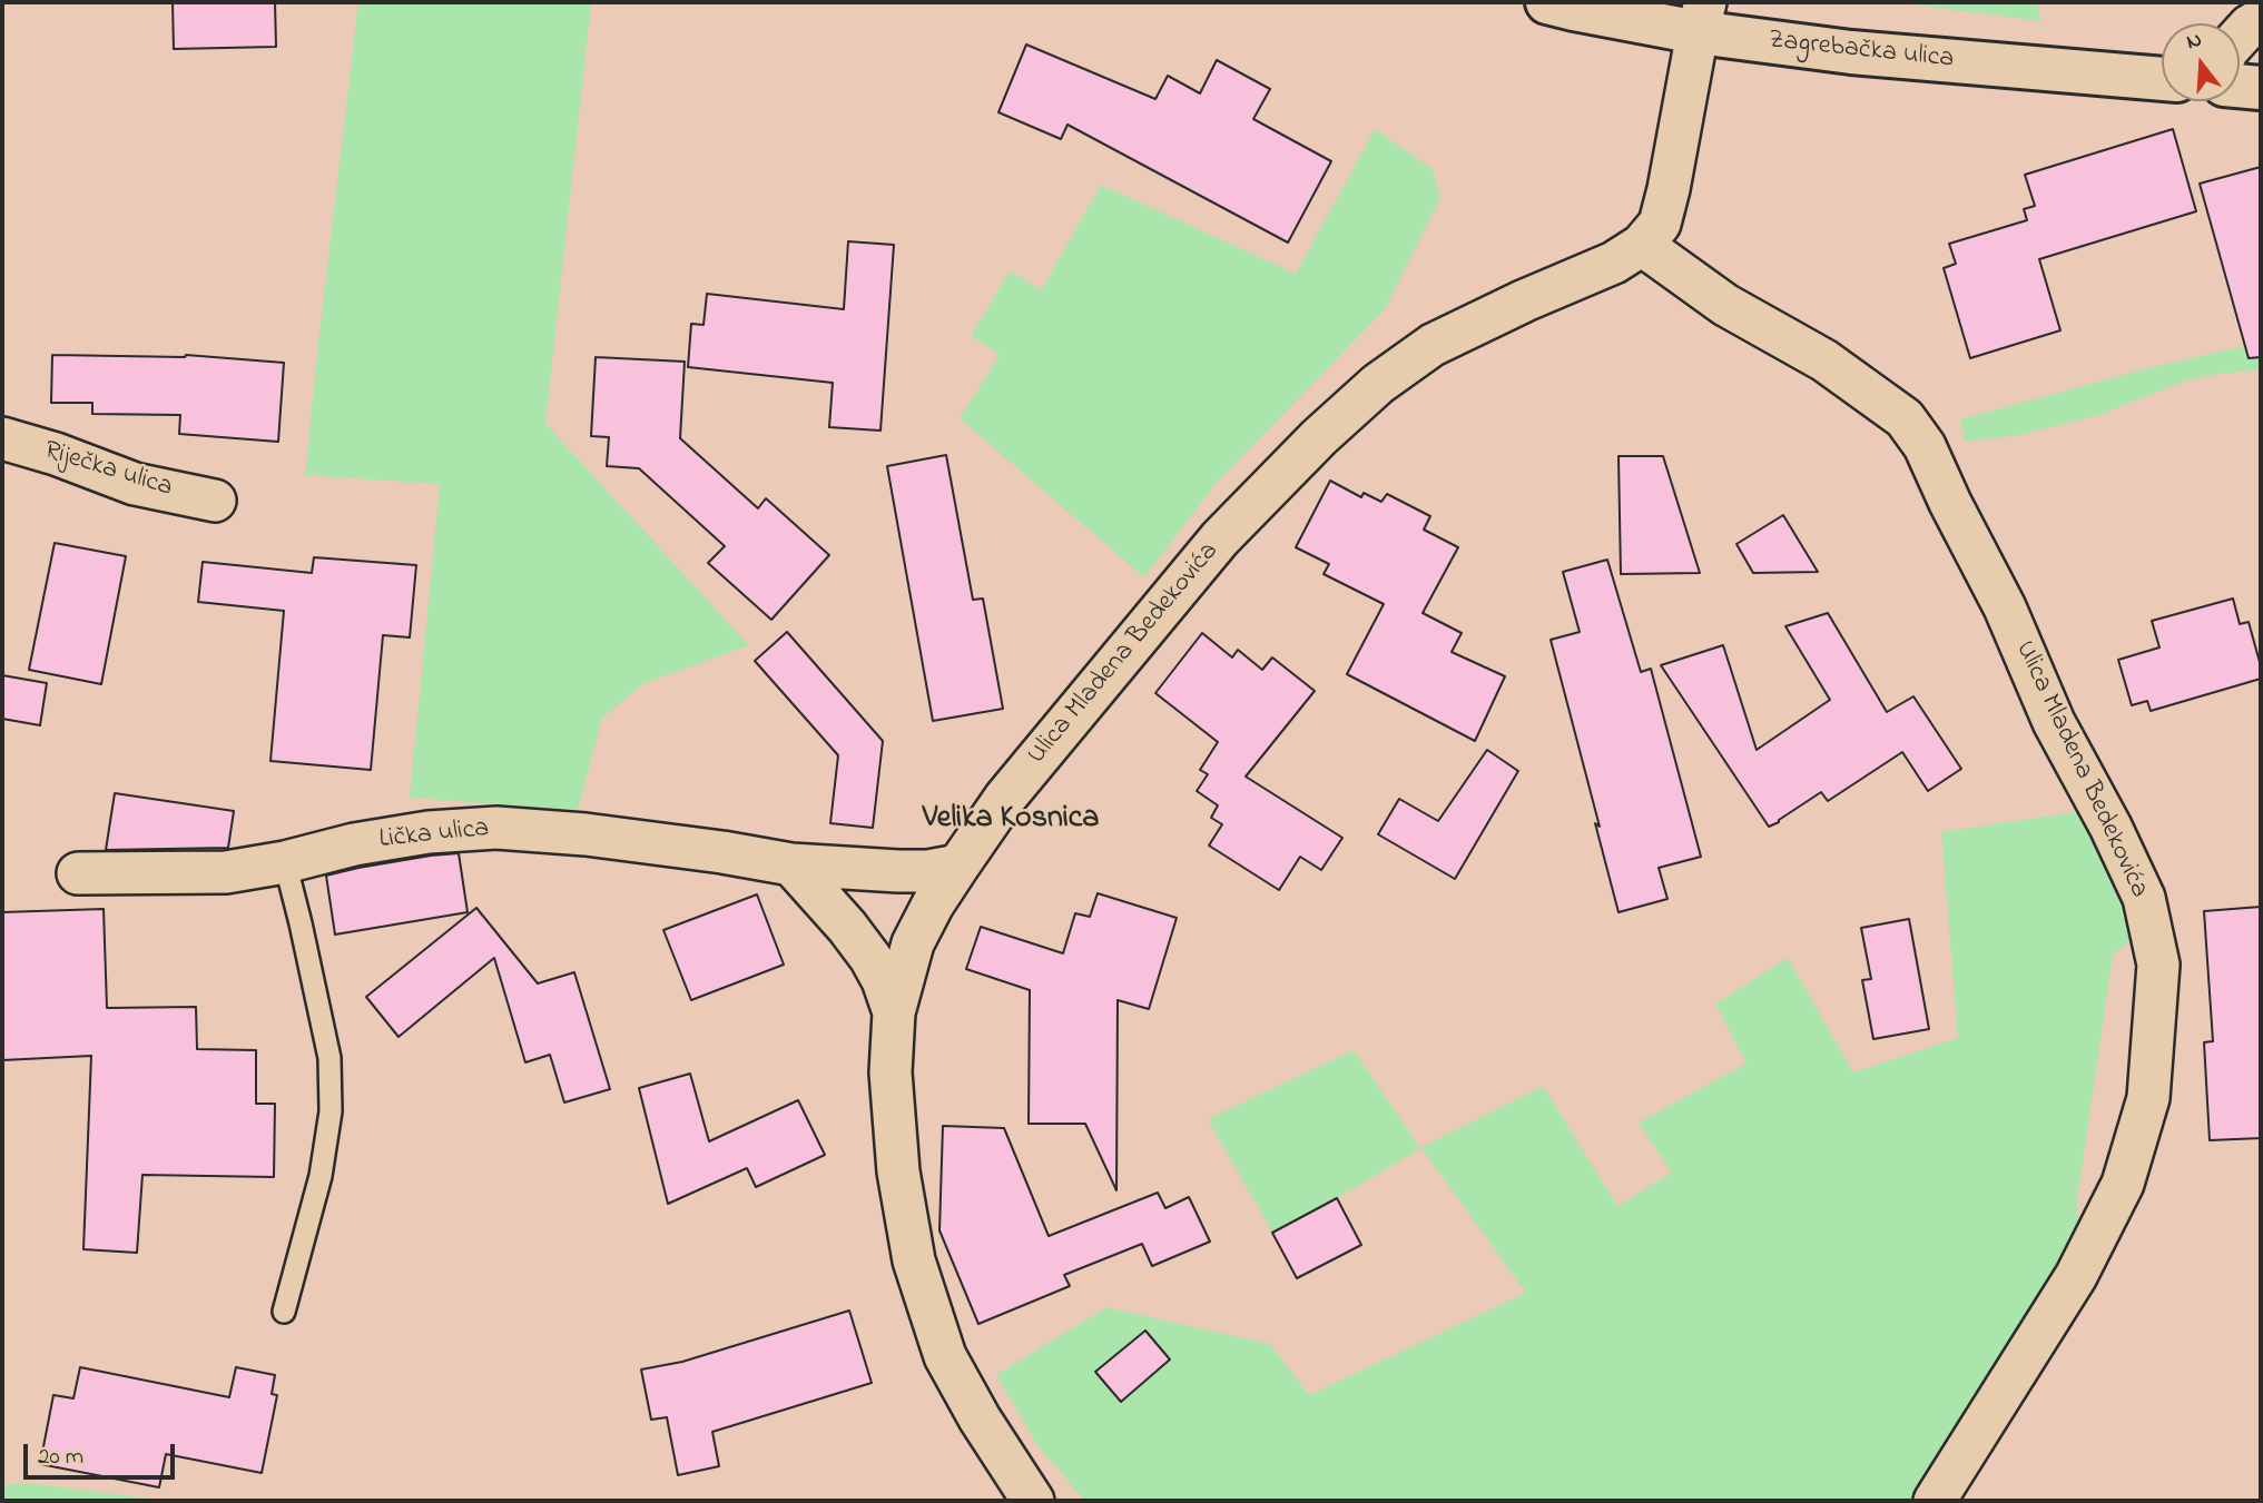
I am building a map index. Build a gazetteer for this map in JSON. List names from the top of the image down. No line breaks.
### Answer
{"streets":{"street":["Zagrebačka ulica","Riječka ulica","Ulica Mladena Bedekovića","Lička ulica"]},"crossings":[["Zagrebačka ulica","Ulica Mladena Bedekovića"],["Ulica Mladena Bedekovića","Lička ulica"]],"districts":["Velika Kosnica"],"scale_bar":"20 m","north":"top"}
